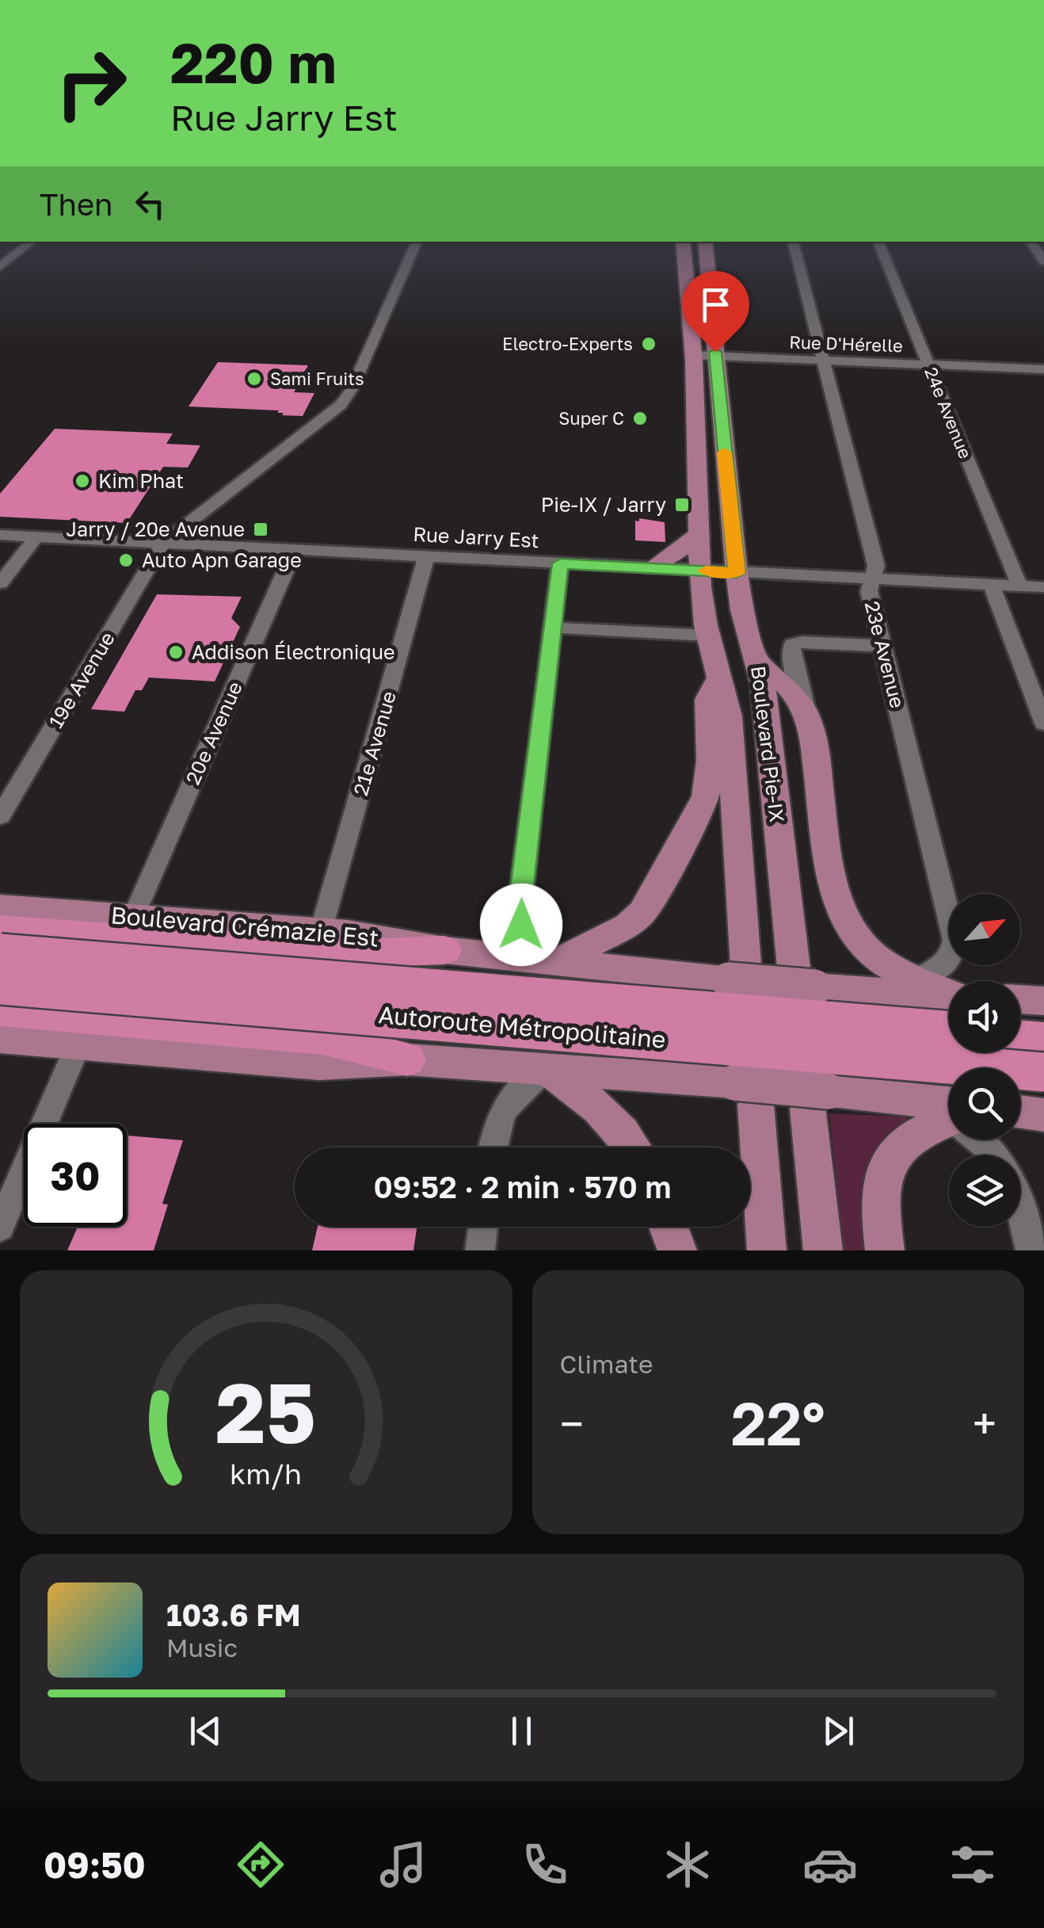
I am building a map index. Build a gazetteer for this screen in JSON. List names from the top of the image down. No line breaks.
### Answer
{"streets":{"highway":["Autoroute Métropolitaine"],"main road":["Boulevard Pie-IX","Boulevard Crémazie Est"],"street":["Rue D'Hérelle","24e Avenue","Rue Jarry Est","23e Avenue","19e Avenue","20e Avenue","21e Avenue"]},"crossings":[["Rue D'Hérelle","24e Avenue"],["Rue D'Hérelle","23e Avenue"],["Rue D'Hérelle","Boulevard Pie-IX"],["24e Avenue","Rue Jarry Est"],["Rue Jarry Est","23e Avenue"],["Rue Jarry Est","19e Avenue"],["Rue Jarry Est","20e Avenue"],["Rue Jarry Est","21e Avenue"],["Rue Jarry Est","Boulevard Pie-IX"],["23e Avenue","Boulevard Crémazie Est"],["20e Avenue","Boulevard Crémazie Est"],["21e Avenue","Boulevard Crémazie Est"],["Boulevard Pie-IX","Boulevard Crémazie Est"]],"places":{"other":["Electro-Experts","Sami Fruits","Super C","Kim Phat","Auto Apn Garage","Addison Électronique"],"transit":["Pie-IX / Jarry","Jarry / 20e Avenue"]},"north":"top right","page":{"turn":["220 m","Rue Jarry Est"],"then":"Then","limit":"30","trip":"09:52 · 2 min · 570 m","tile":"Climate","heat":["−","22°","+"],"song":["103.6 FM","Music"],"tabs":"09:50","gauge":["25","km/h"]}}
